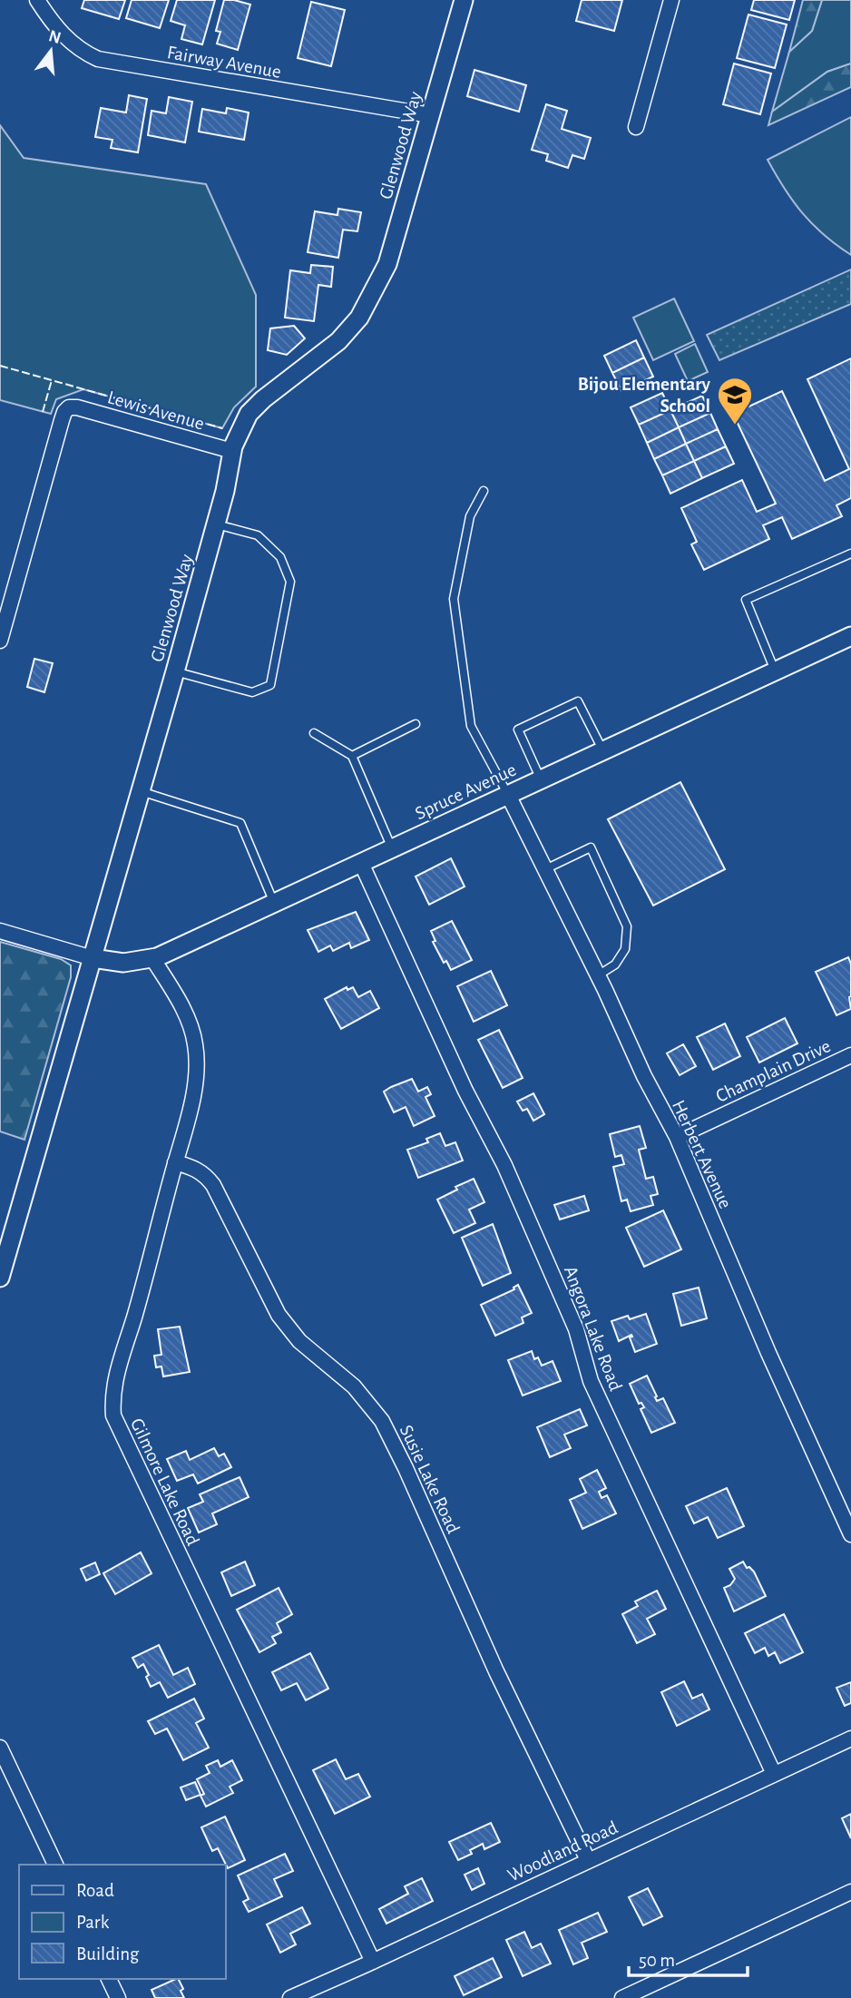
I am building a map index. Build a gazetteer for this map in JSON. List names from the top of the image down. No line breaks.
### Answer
{"streets":{"street":["Fairway Avenue","Glenwood Way","Lewis Avenue","Spruce Avenue","Champlain Drive","Herbert Avenue","Angora Lake Road","Susie Lake Road","Gilmore Lake Road","Woodland Road"]},"crossings":[["Fairway Avenue","Glenwood Way"],["Glenwood Way","Lewis Avenue"],["Glenwood Way","Spruce Avenue"],["Spruce Avenue","Herbert Avenue"],["Spruce Avenue","Angora Lake Road"],["Spruce Avenue","Gilmore Lake Road"],["Champlain Drive","Herbert Avenue"],["Angora Lake Road","Woodland Road"],["Susie Lake Road","Gilmore Lake Road"],["Susie Lake Road","Woodland Road"],["Gilmore Lake Road","Woodland Road"]],"places":{"school or university":["Bijou Elementary School"]},"legend":["Road","Park","Building"],"scale_bar":"50 m","north":"top"}
